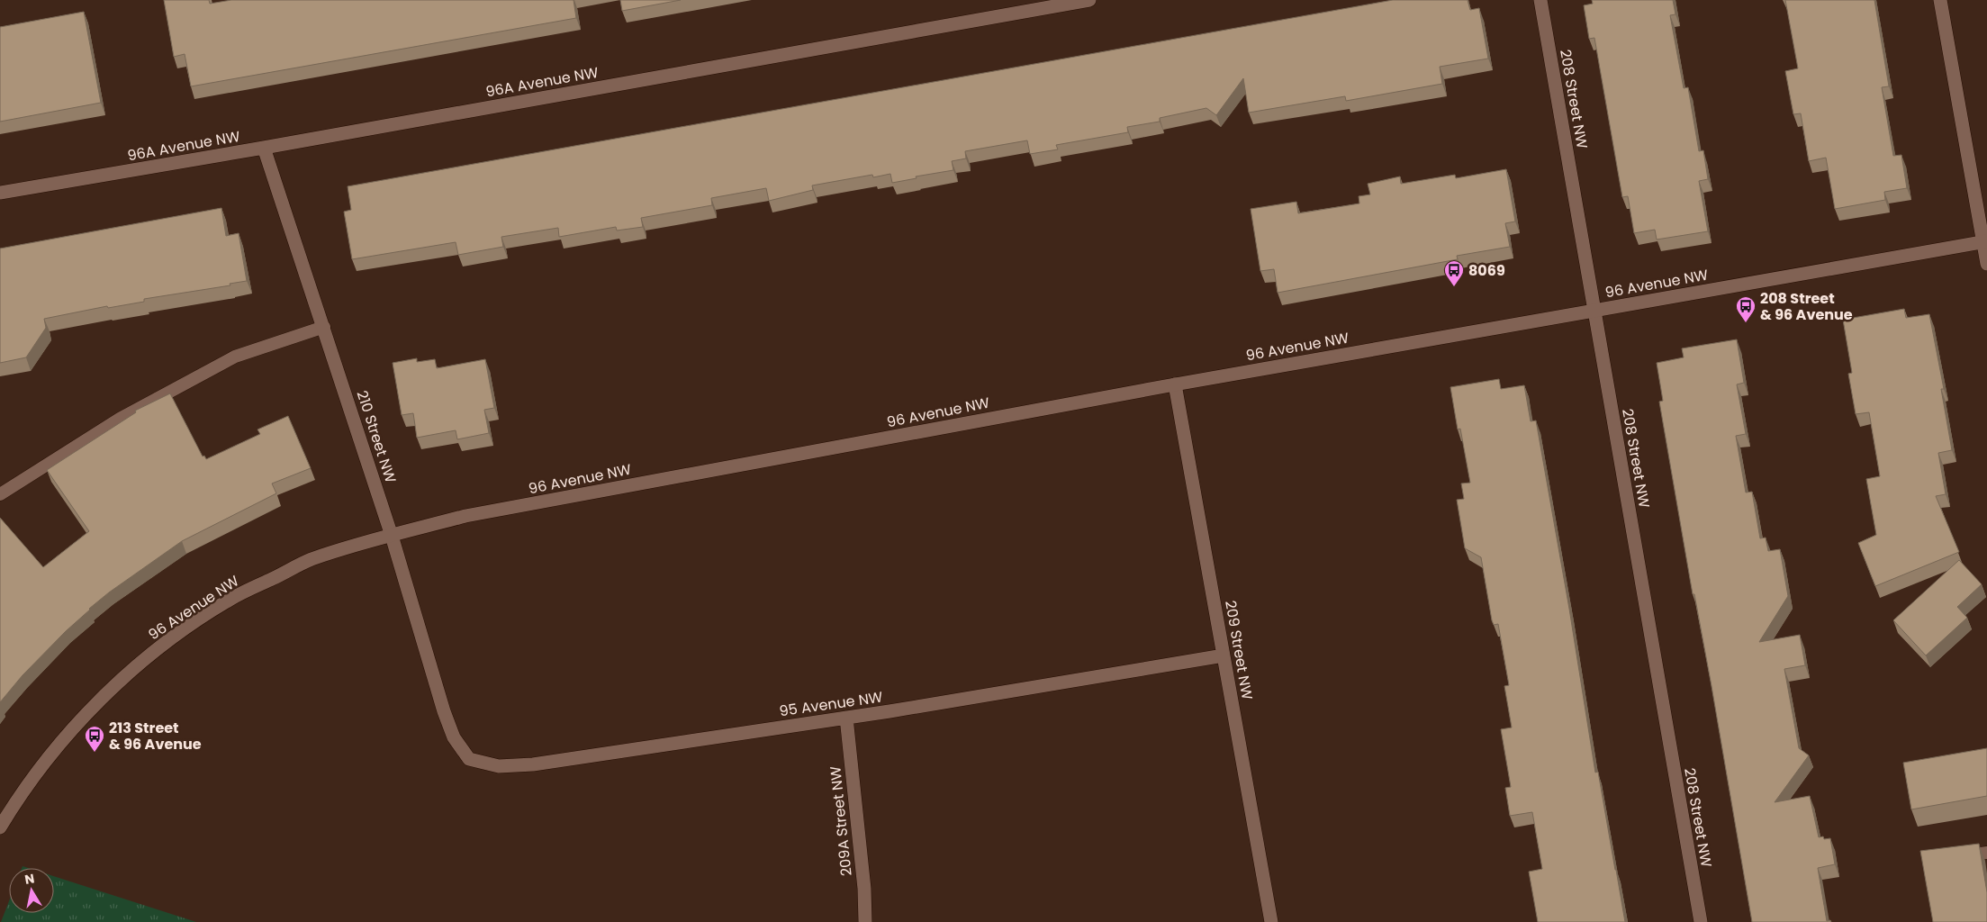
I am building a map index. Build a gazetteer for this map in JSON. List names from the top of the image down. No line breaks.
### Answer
{"streets":{"street":["96A Avenue NW","208 Street NW","96 Avenue NW","210 Street NW","209 Street NW","95 Avenue NW","209A Street NW"]},"crossings":[["96A Avenue NW","210 Street NW"],["208 Street NW","96 Avenue NW"],["96 Avenue NW","210 Street NW"],["96 Avenue NW","209 Street NW"],["210 Street NW","95 Avenue NW"],["209 Street NW","95 Avenue NW"],["95 Avenue NW","209A Street NW"]],"places":{"bus stop":["8069","208 Street & 96 Avenue","213 Street & 96 Avenue"]},"north":"top"}
